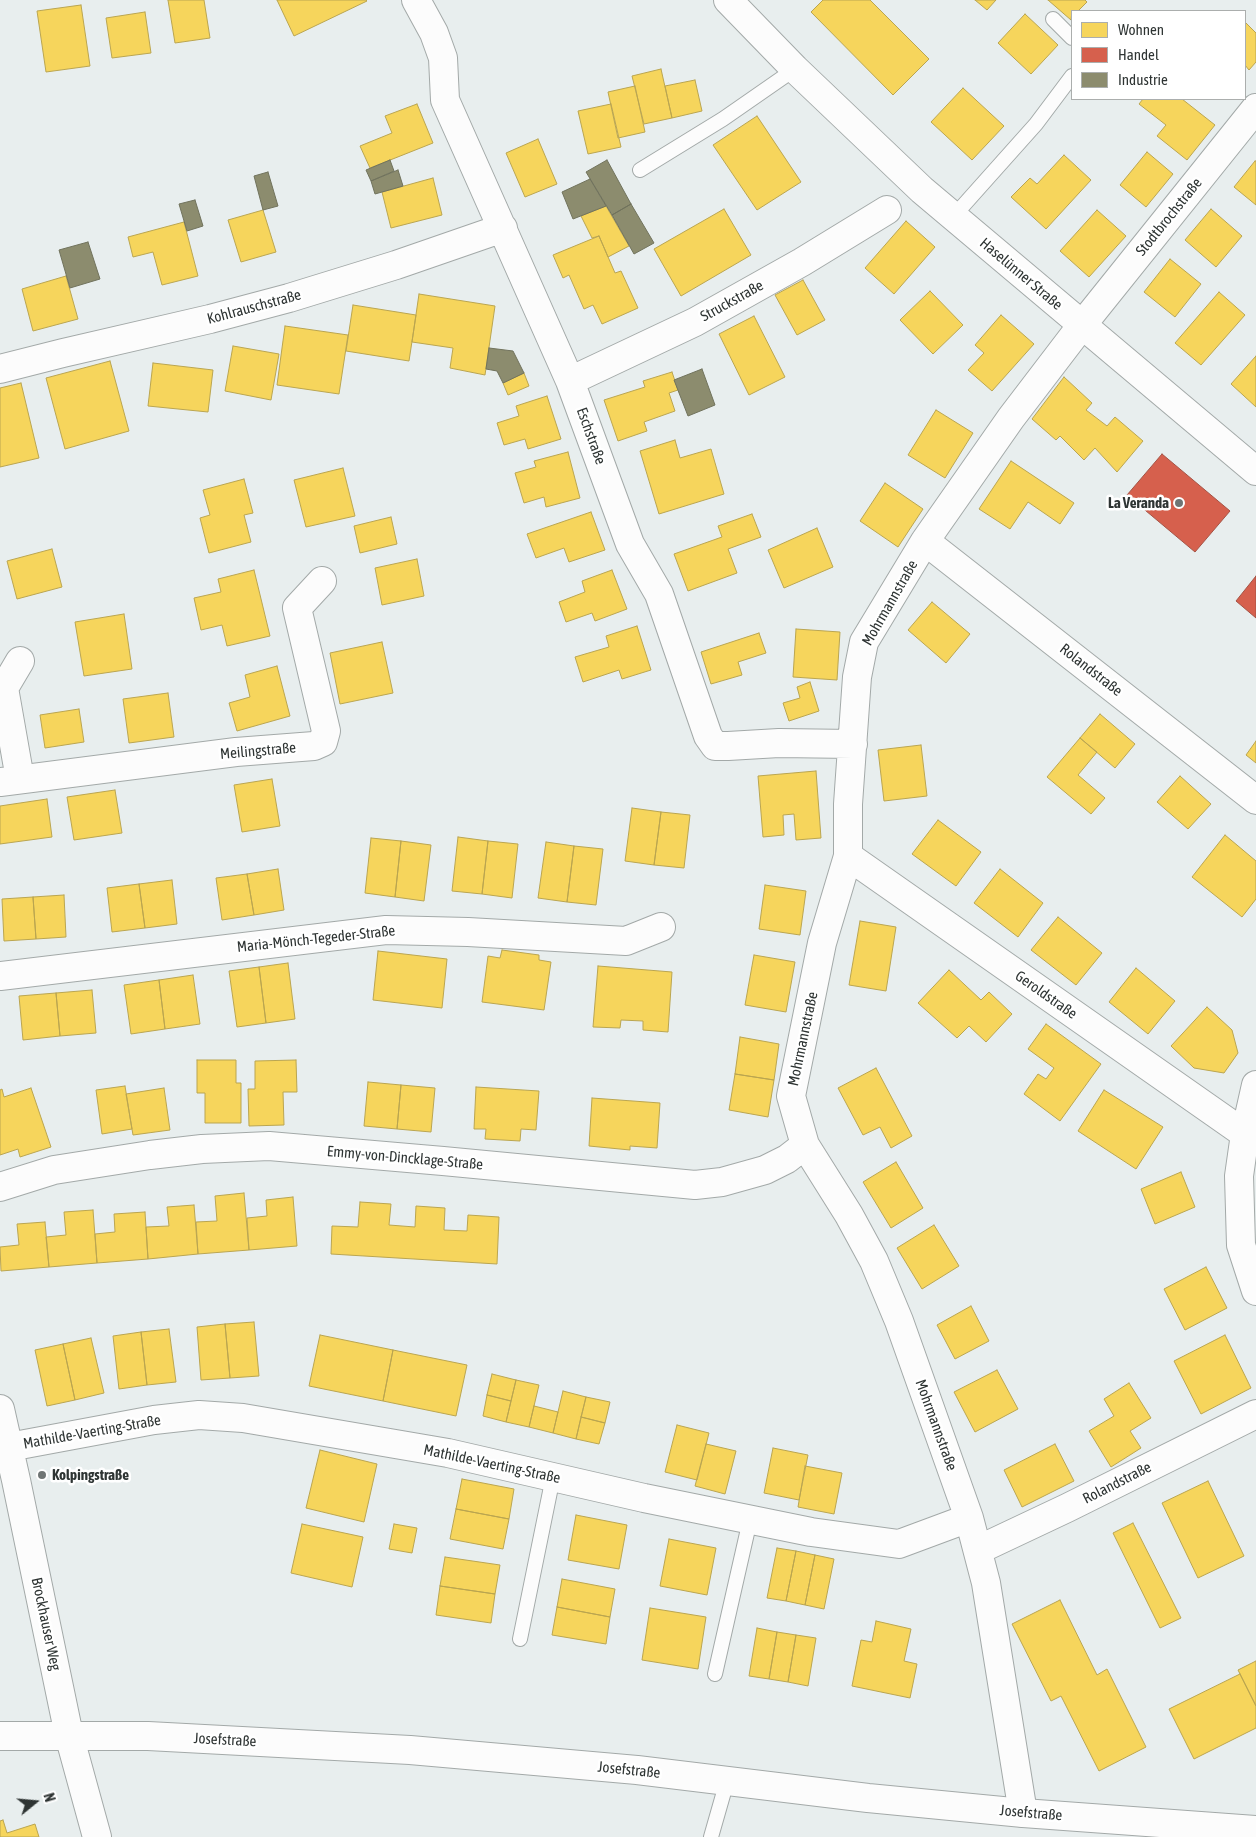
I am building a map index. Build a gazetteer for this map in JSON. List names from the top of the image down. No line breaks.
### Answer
{"streets":{"street":["Stodtbrochstraße","Haselünner Straße","Struckstraße","Kohlrauschstraße","Eschstraße","Mohrmannstraße","Rolandstraße","Meilingstraße","Maria-Mönch-Tegeder-Straße","Geroldstraße","Emmy-von-Dincklage-Straße","Mathilde-Vaerting-Straße","Brockhauser Weg","Josefstraße"]},"crossings":[["Stodtbrochstraße","Haselünner Straße"],["Stodtbrochstraße","Mohrmannstraße"],["Haselünner Straße","Mohrmannstraße"],["Struckstraße","Eschstraße"],["Kohlrauschstraße","Eschstraße"],["Eschstraße","Mohrmannstraße"],["Mohrmannstraße","Rolandstraße"],["Mohrmannstraße","Geroldstraße"],["Mohrmannstraße","Emmy-von-Dincklage-Straße"],["Mohrmannstraße","Mathilde-Vaerting-Straße"],["Mohrmannstraße","Josefstraße"],["Mathilde-Vaerting-Straße","Brockhauser Weg"],["Brockhauser Weg","Josefstraße"]],"places":["La Veranda","Kolpingstraße"],"legend":["Wohnen","Handel","Industrie"],"north":"right"}
